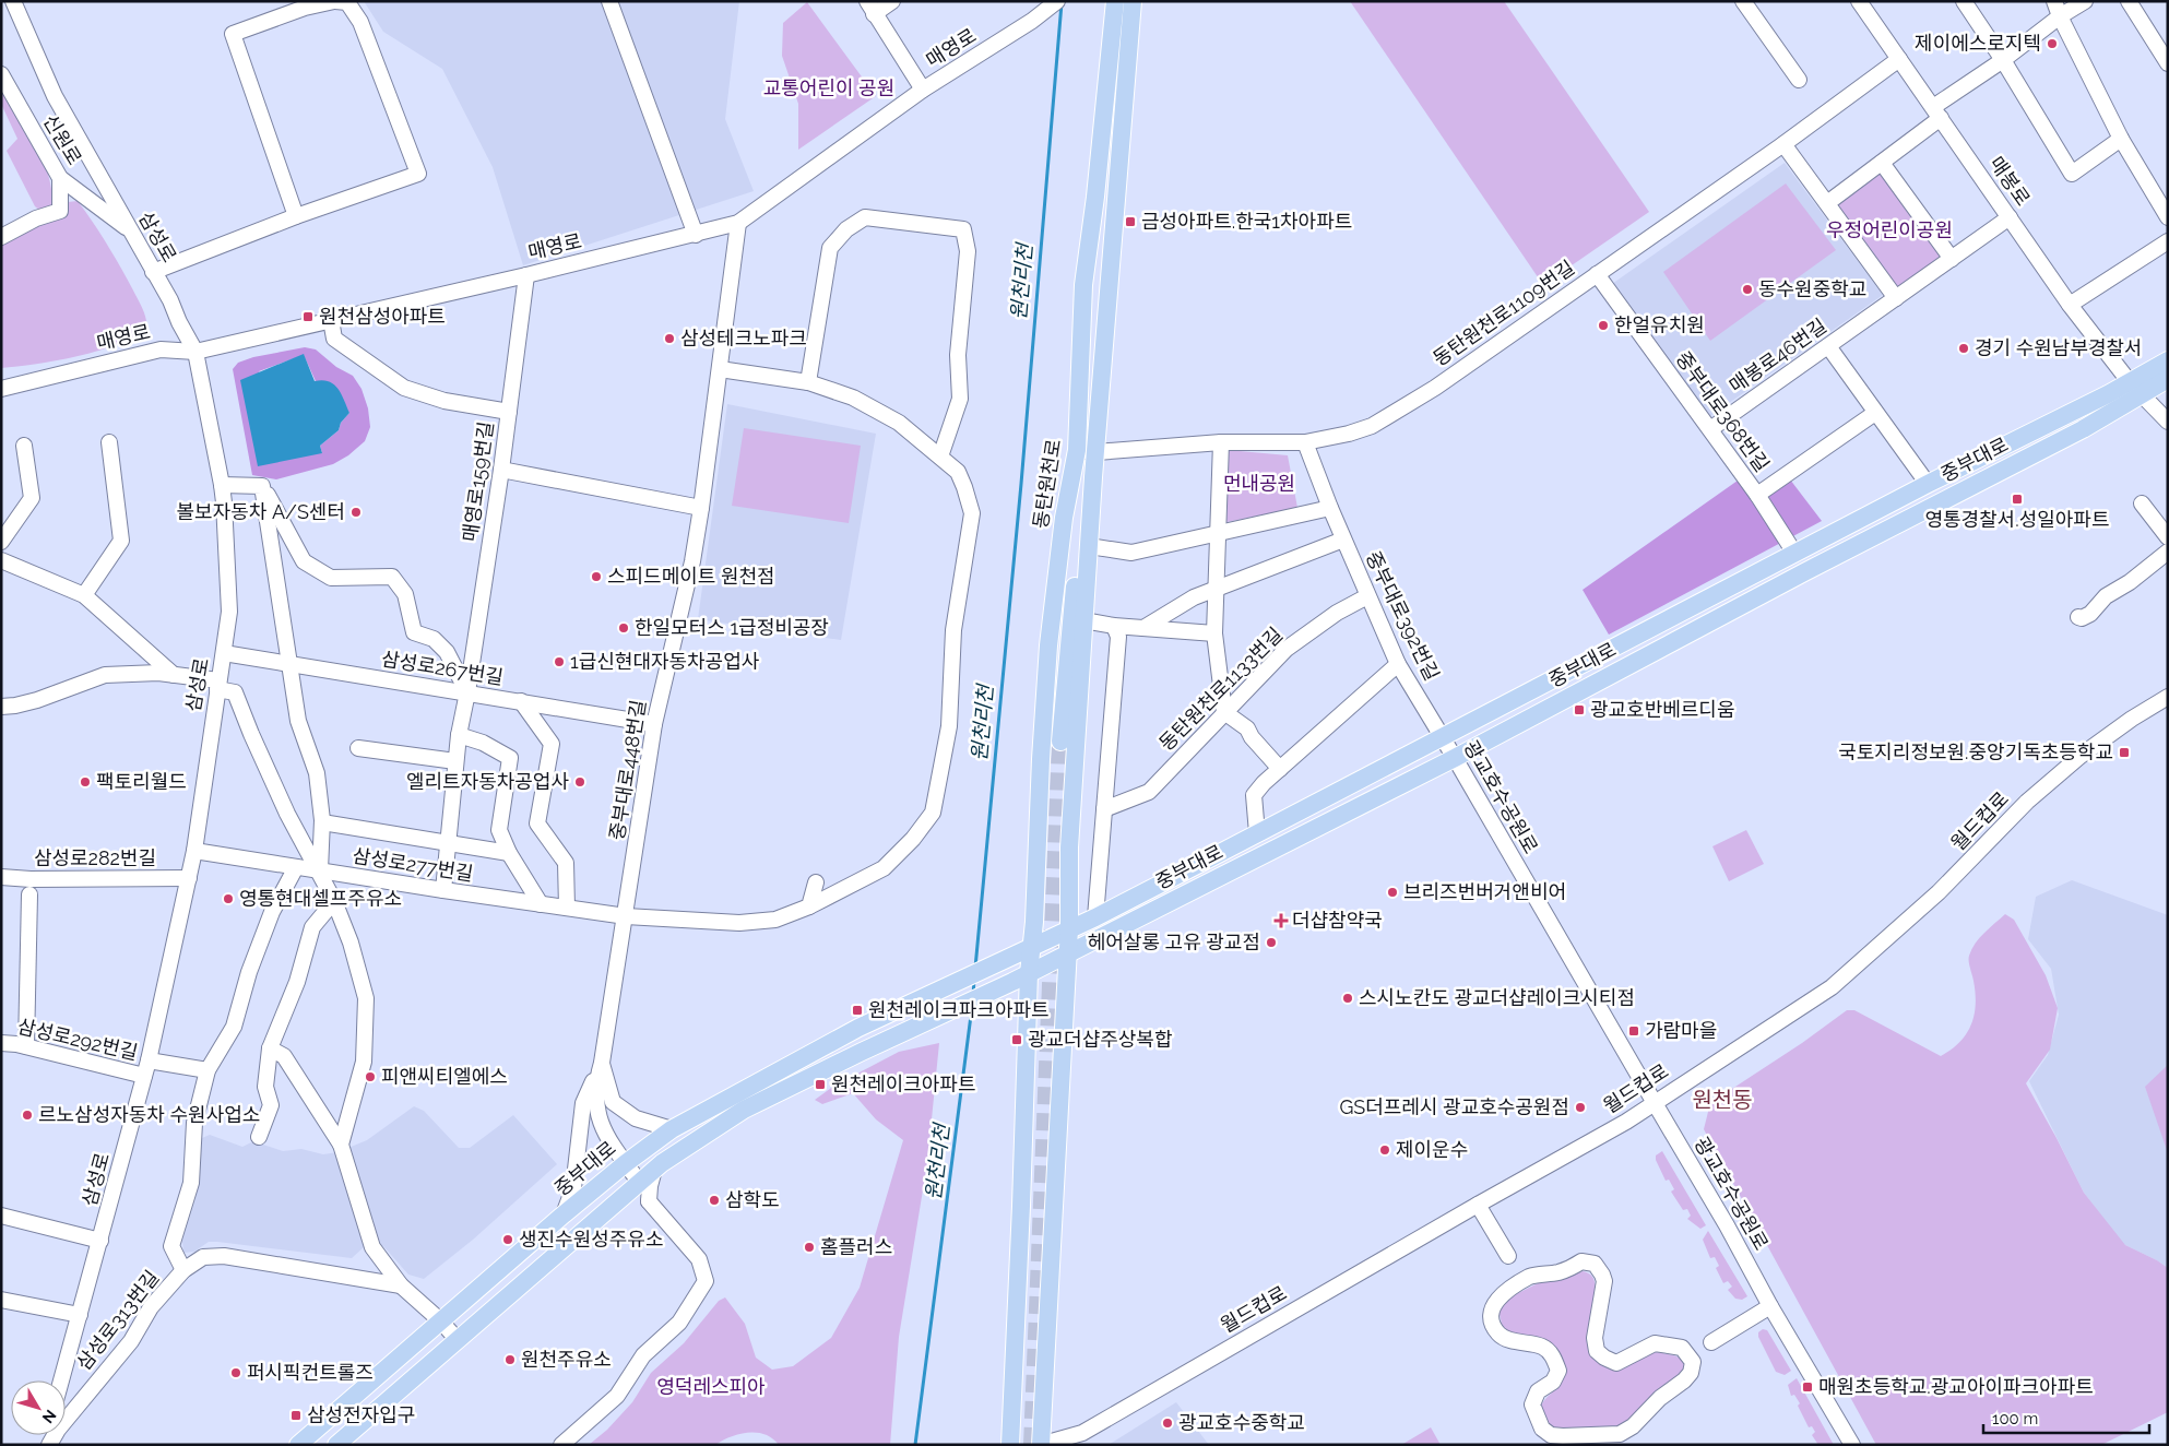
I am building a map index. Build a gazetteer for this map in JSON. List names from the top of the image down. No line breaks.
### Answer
{"streets":{"main road":["중부대로","동탄원천로"],"street":["매영로","신원로","매봉로","삼성로","동탄원천로1109번길","매봉로46번길","중부대로368번길","매영로159번길","중부대로392번길","삼성로267번길","동탄원천로1133번길","중부대로448번길","광교호수공원로","월드컵로","삼성로282번길","삼성로277번길","삼성로292번길","삼성로313번길"]},"crossings":[["매영로","삼성로"],["매영로","매영로159번길"],["매영로","중부대로448번길"],["신원로","삼성로"],["매봉로","동탄원천로1109번길"],["매봉로","매봉로46번길"],["매봉로","중부대로"],["삼성로","삼성로267번길"],["삼성로","삼성로282번길"],["삼성로","삼성로277번길"],["삼성로","삼성로292번길"],["동탄원천로1109번길","중부대로368번길"],["동탄원천로1109번길","동탄원천로"],["동탄원천로1109번길","중부대로392번길"],["매봉로46번길","중부대로368번길"],["매봉로46번길","중부대로"],["중부대로368번길","중부대로"],["중부대로","동탄원천로"],["중부대로","중부대로392번길"],["중부대로","중부대로448번길"],["중부대로","광교호수공원로"],["매영로159번길","삼성로267번길"],["매영로159번길","삼성로277번길"],["중부대로392번길","동탄원천로1133번길"],["중부대로392번길","광교호수공원로"],["삼성로267번길","중부대로448번길"],["중부대로448번길","삼성로277번길"],["광교호수공원로","월드컵로"]],"districts":["원천동"],"water":["원천리천"],"parks":["교통어린이 공원","우정어린이공원","먼내공원","영덕레스피아"],"places":{"other":["제이에스로지텍","동수원중학교","한얼유치원","삼성테크노파크","경기 수원남부경찰서","볼보자동차 A/S센터","스피드메이트 원천점","한일모터스 1급정비공장","1급신현대자동차공업사","팩토리월드","엘리트자동차공업사","브리즈번버거앤비어","영통현대셀프주유소","헤어살롱 고유 광교점","스시노칸도 광교더샵레이크시티점","피앤씨티엘에스","GS더프레시 광교호수공원점","르노삼성자동차 수원사업소","제이운수","삼학도","생진수원성주유소","홈플러스","원천주유소","퍼시픽컨트롤즈","광교호수중학교"],"transit":["금성아파트.한국1차아파트","원천삼성아파트","영통경찰서.성일아파트","광교호반베르디움","국토지리정보원.중앙기독초등학교","원천레이크파크아파트","가람마을","광교더샵주상복합","원천레이크아파트","매원초등학교.광교아이파크아파트","삼성전자입구"],"health":["더샵참약국"]},"scale_bar":"100 m","north":"bottom right"}
